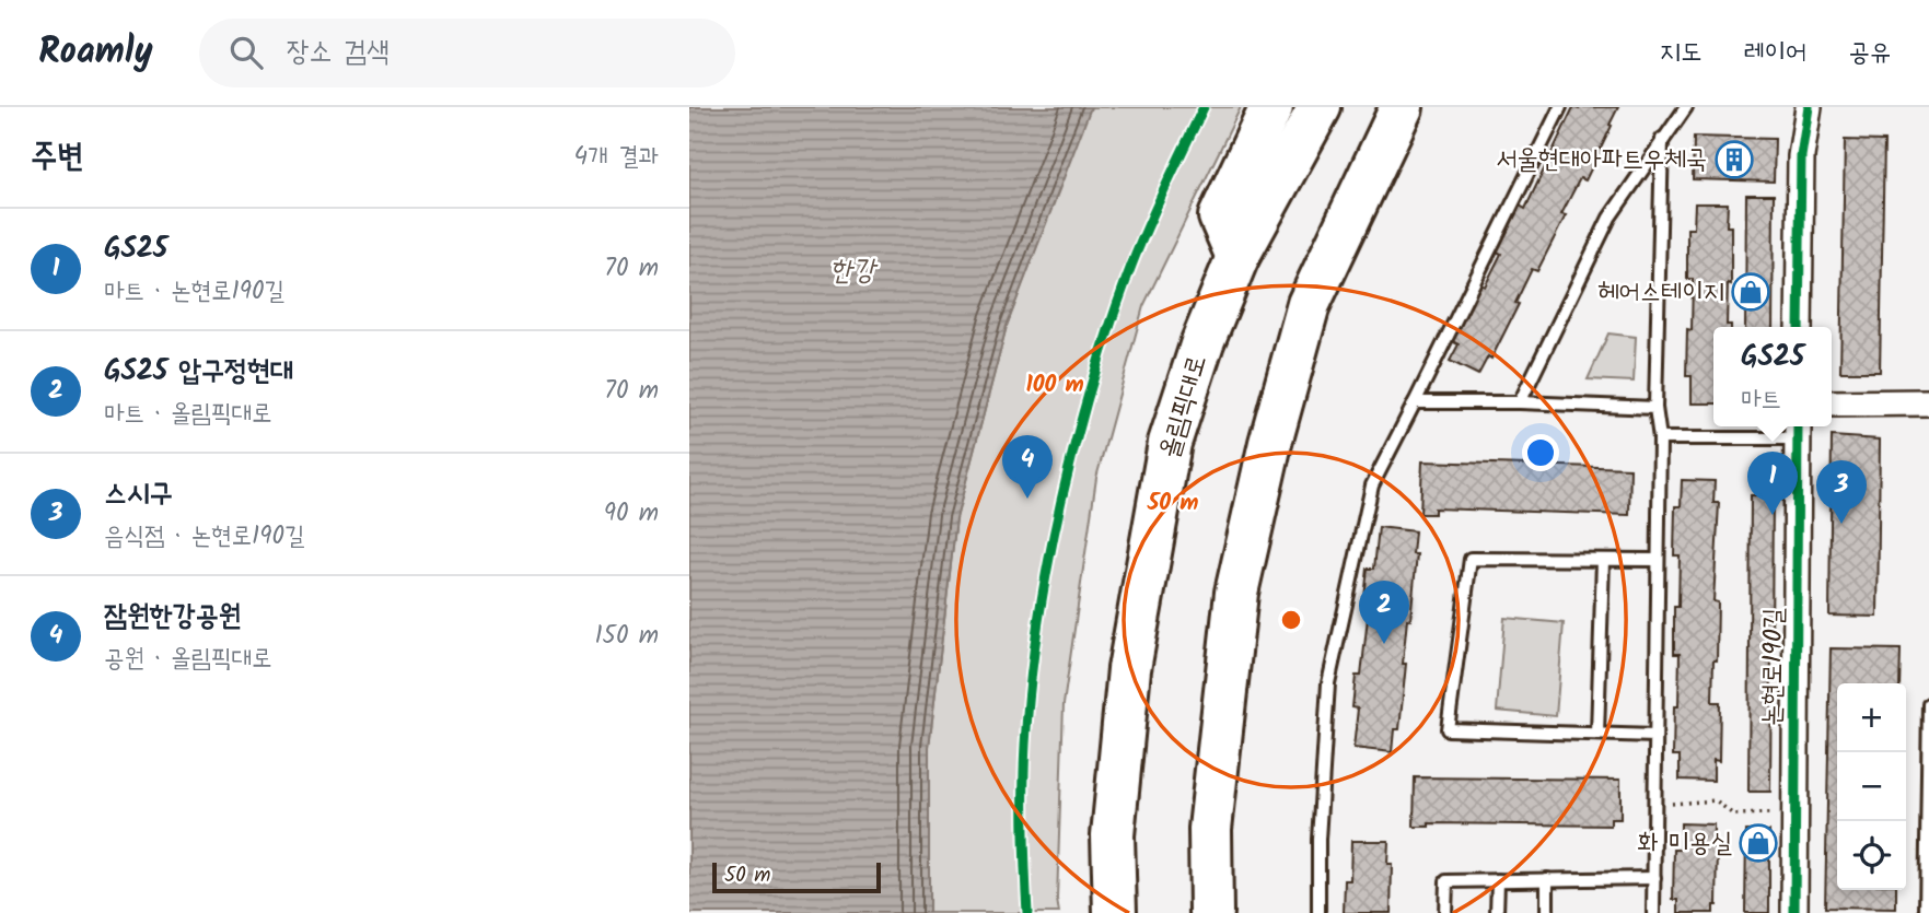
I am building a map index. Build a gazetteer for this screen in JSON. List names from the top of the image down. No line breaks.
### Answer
{"streets":{"highway":["올림픽대로"],"street":["논현로190길"]},"water":["한강"],"places":{"building":["서울현대아파트우체국"],"shop":["헤어스테이지","화 미용실"]},"scale_bar":"50 m","page":{"header":"Roamly","search":"장소 검색","nav":["지도","레이어","공유"],"heading":["주변","4개 결과"],"list":[{"mark":"1","name":"GS25","note":"마트 · 논현로190길","value":"70 m"},{"mark":"2","name":"GS25 압구정현대","note":"마트 · 올림픽대로","value":"70 m"},{"mark":"3","name":"스시구","note":"음식점 · 논현로190길","value":"90 m"},{"mark":"4","name":"잠원한강공원","note":"공원 · 올림픽대로","value":"150 m"}],"popup":["GS25","마트"],"pins":["4","1","3","2"],"map_buttons":["+","−"],"scale":"50 m"},"rings":["100 m","50 m"]}
